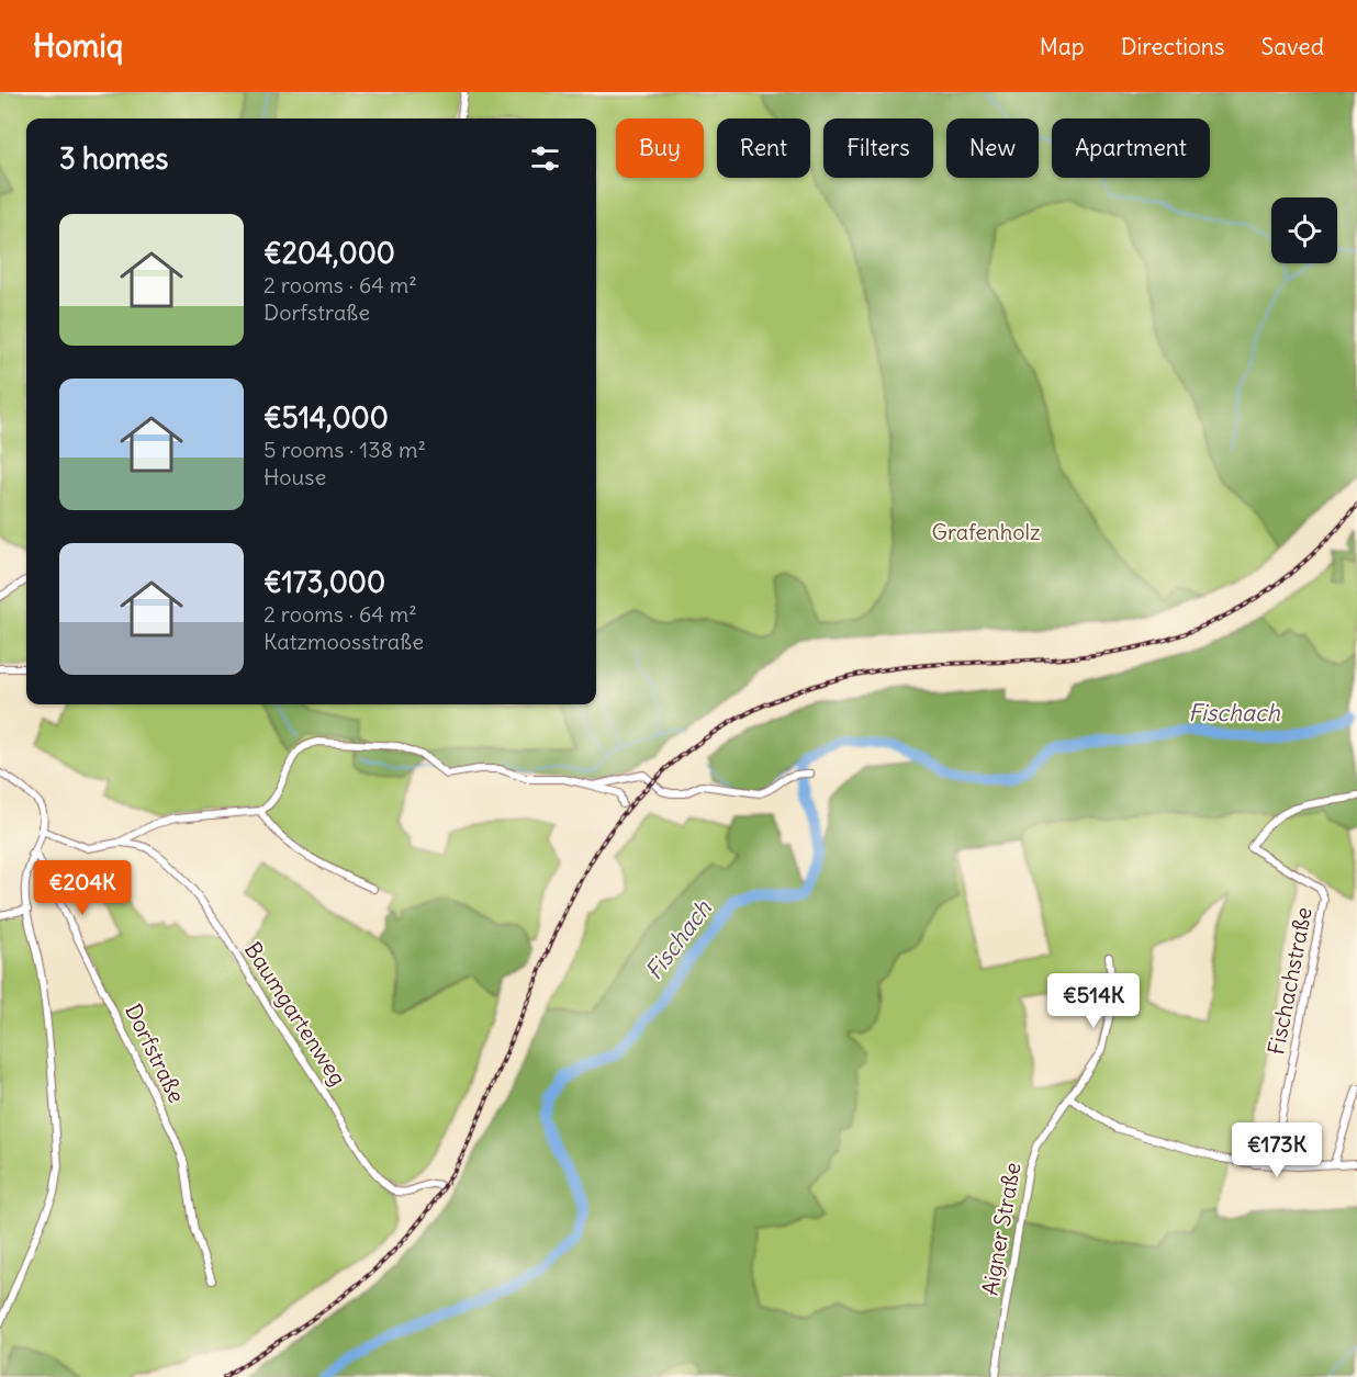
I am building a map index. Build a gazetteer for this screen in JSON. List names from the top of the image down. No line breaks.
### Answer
{"streets":{"street":["Fischachstraße","Baumgartenweg","Dorfstraße","Aigner Straße"]},"water":["Fischach"],"parks":["Grafenholz"],"page":{"header":"Homiq","nav":["Map","Directions","Saved"],"chip":["Buy","Rent","Filters","New","Apartment"],"heading":"3 homes","list":[{"name":"€204,000","note":"2 rooms · 64 m² · Dorfstraße"},{"name":"€514,000","note":"5 rooms · 138 m² · House"},{"name":"€173,000","note":"2 rooms · 64 m² · Katzmoosstraße"}],"price":["€204K","€514K","€173K"]}}
